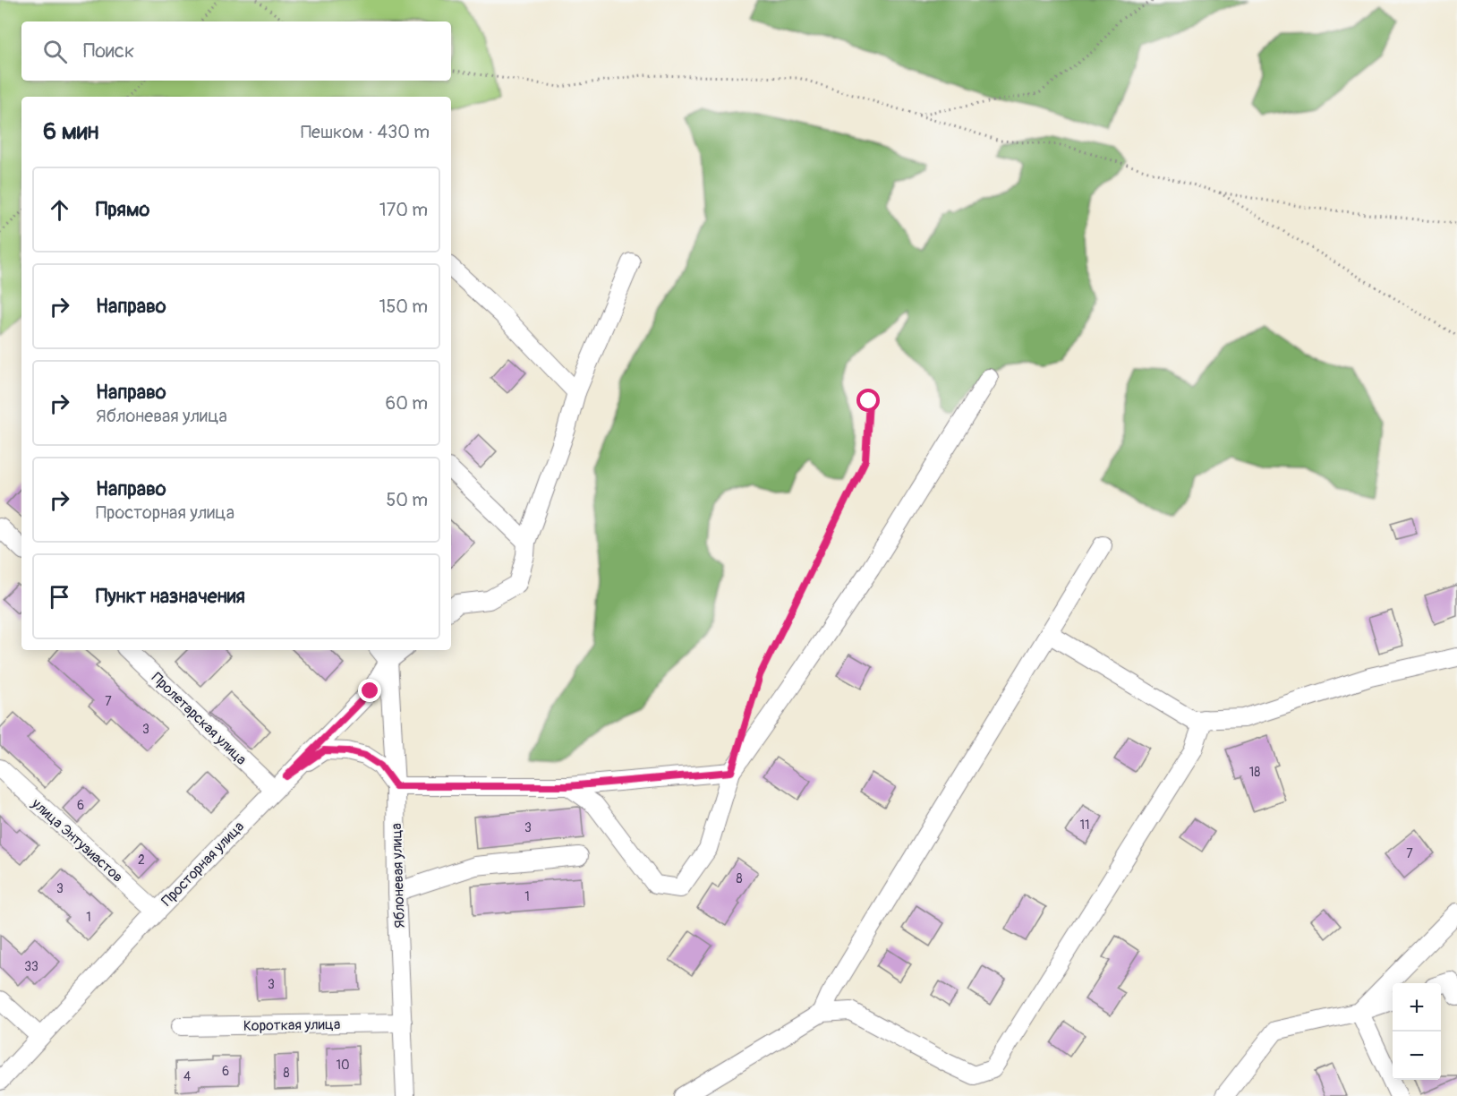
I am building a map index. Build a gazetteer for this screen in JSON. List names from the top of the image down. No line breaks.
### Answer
{"streets":{"street":["Пролетарская улица","улица Энтузиастов","Просторная улица","Яблоневая улица","Короткая улица"]},"crossings":[["Пролетарская улица","Просторная улица"],["улица Энтузиастов","Просторная улица"],["Просторная улица","Яблоневая улица"],["Яблоневая улица","Короткая улица"]],"house_numbers":["7","3","18","6","11","3","7","2","8","3","1","1","33","3","10","6","8","4"],"page":{"search":"Поиск","heading":["6 мин","Пешком · 430 m"],"list":[["Прямо","170 m"],["Направо","150 m"],["Направо","Яблоневая улица","60 m"],["Направо","Просторная улица","50 m"],"Пункт назначения"],"map_buttons":["+","−"]}}
